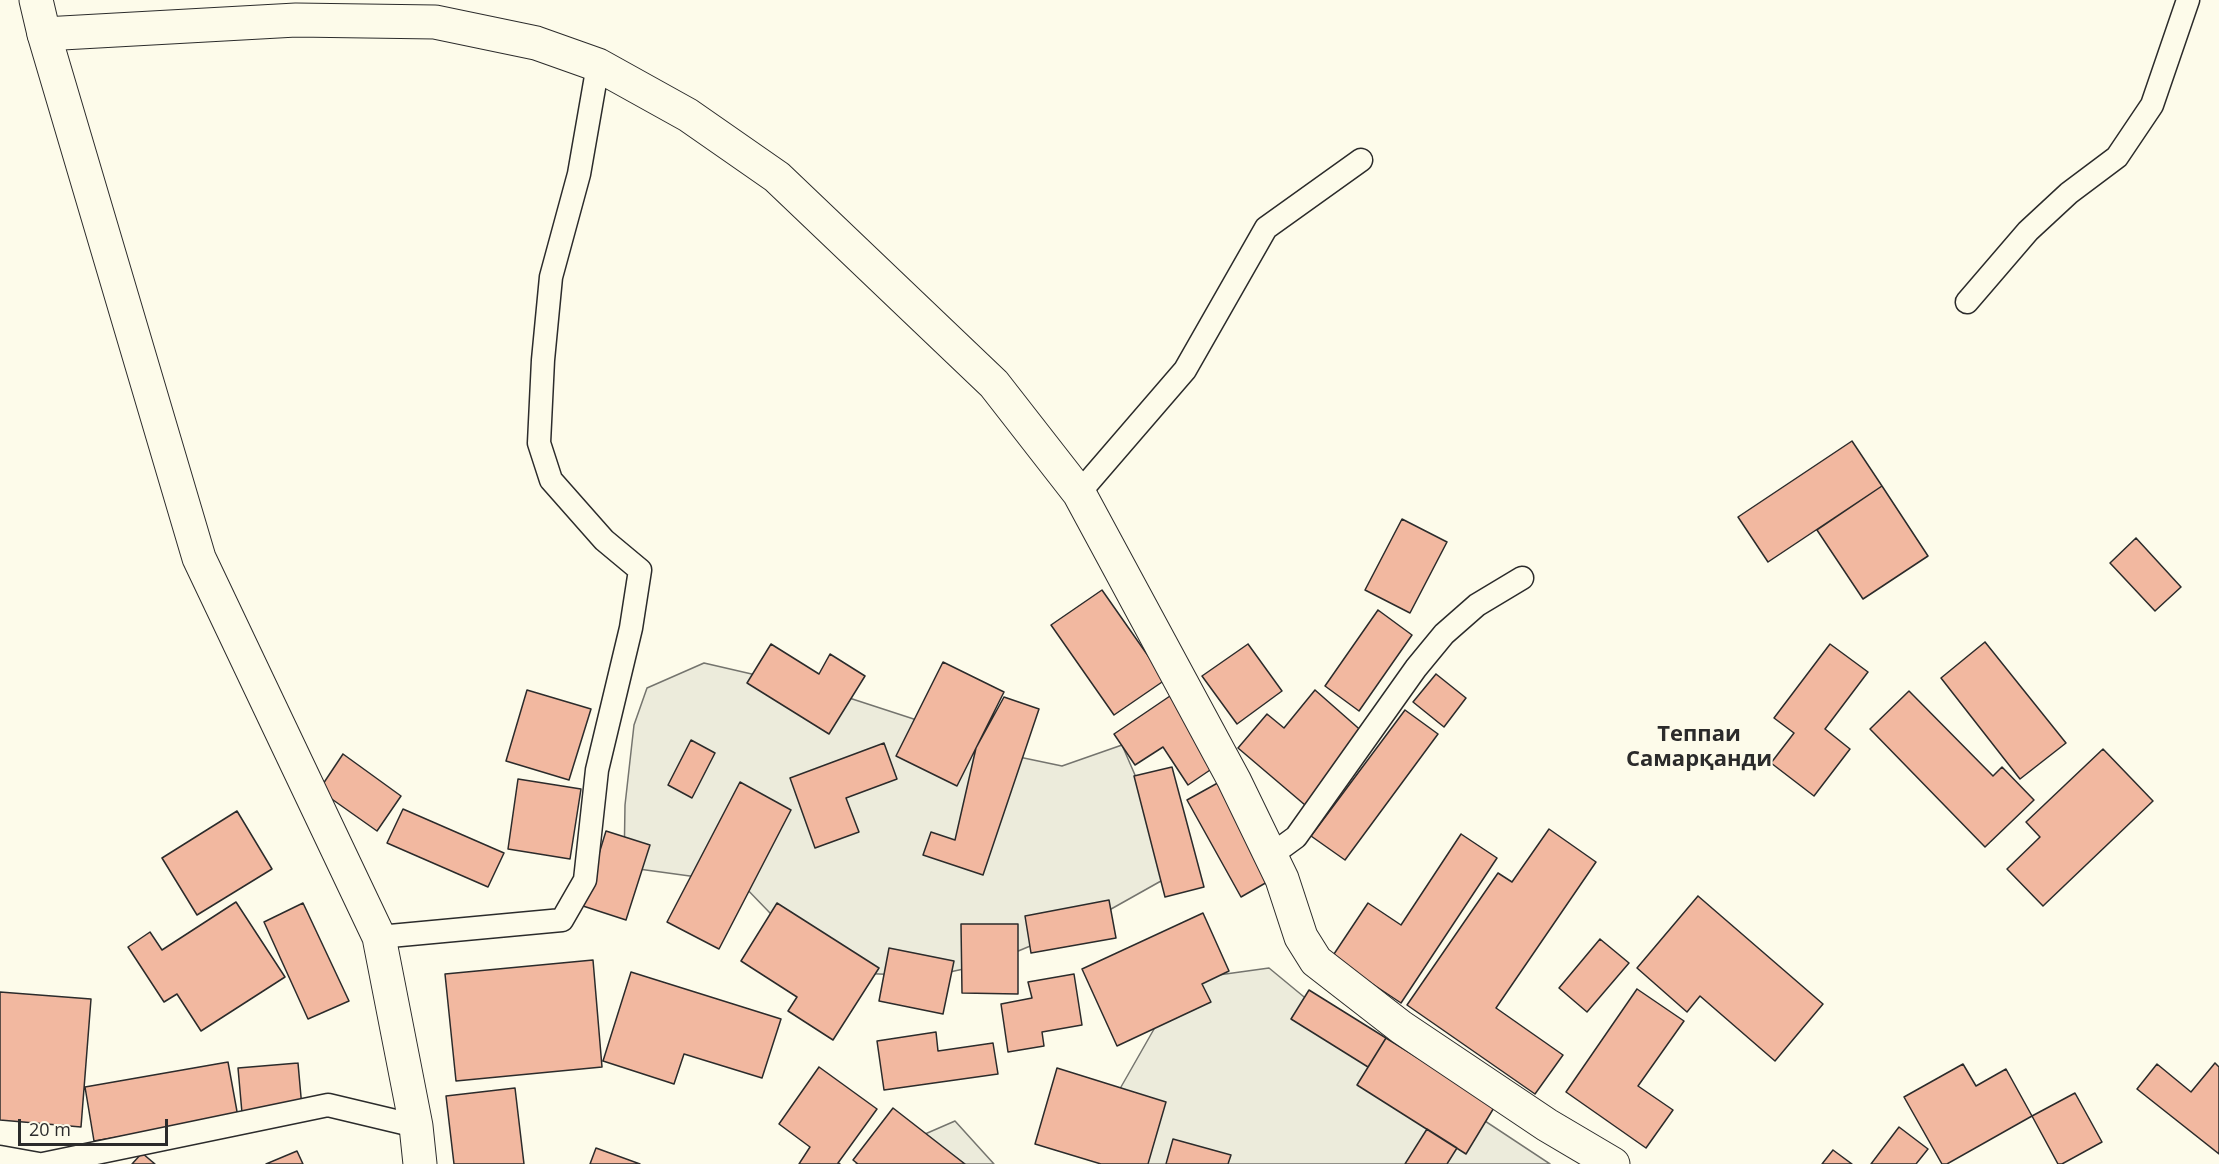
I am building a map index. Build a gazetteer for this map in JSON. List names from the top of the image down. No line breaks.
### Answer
{"districts":["Теппаи Самарқанди"],"scale_bar":"20 m"}
